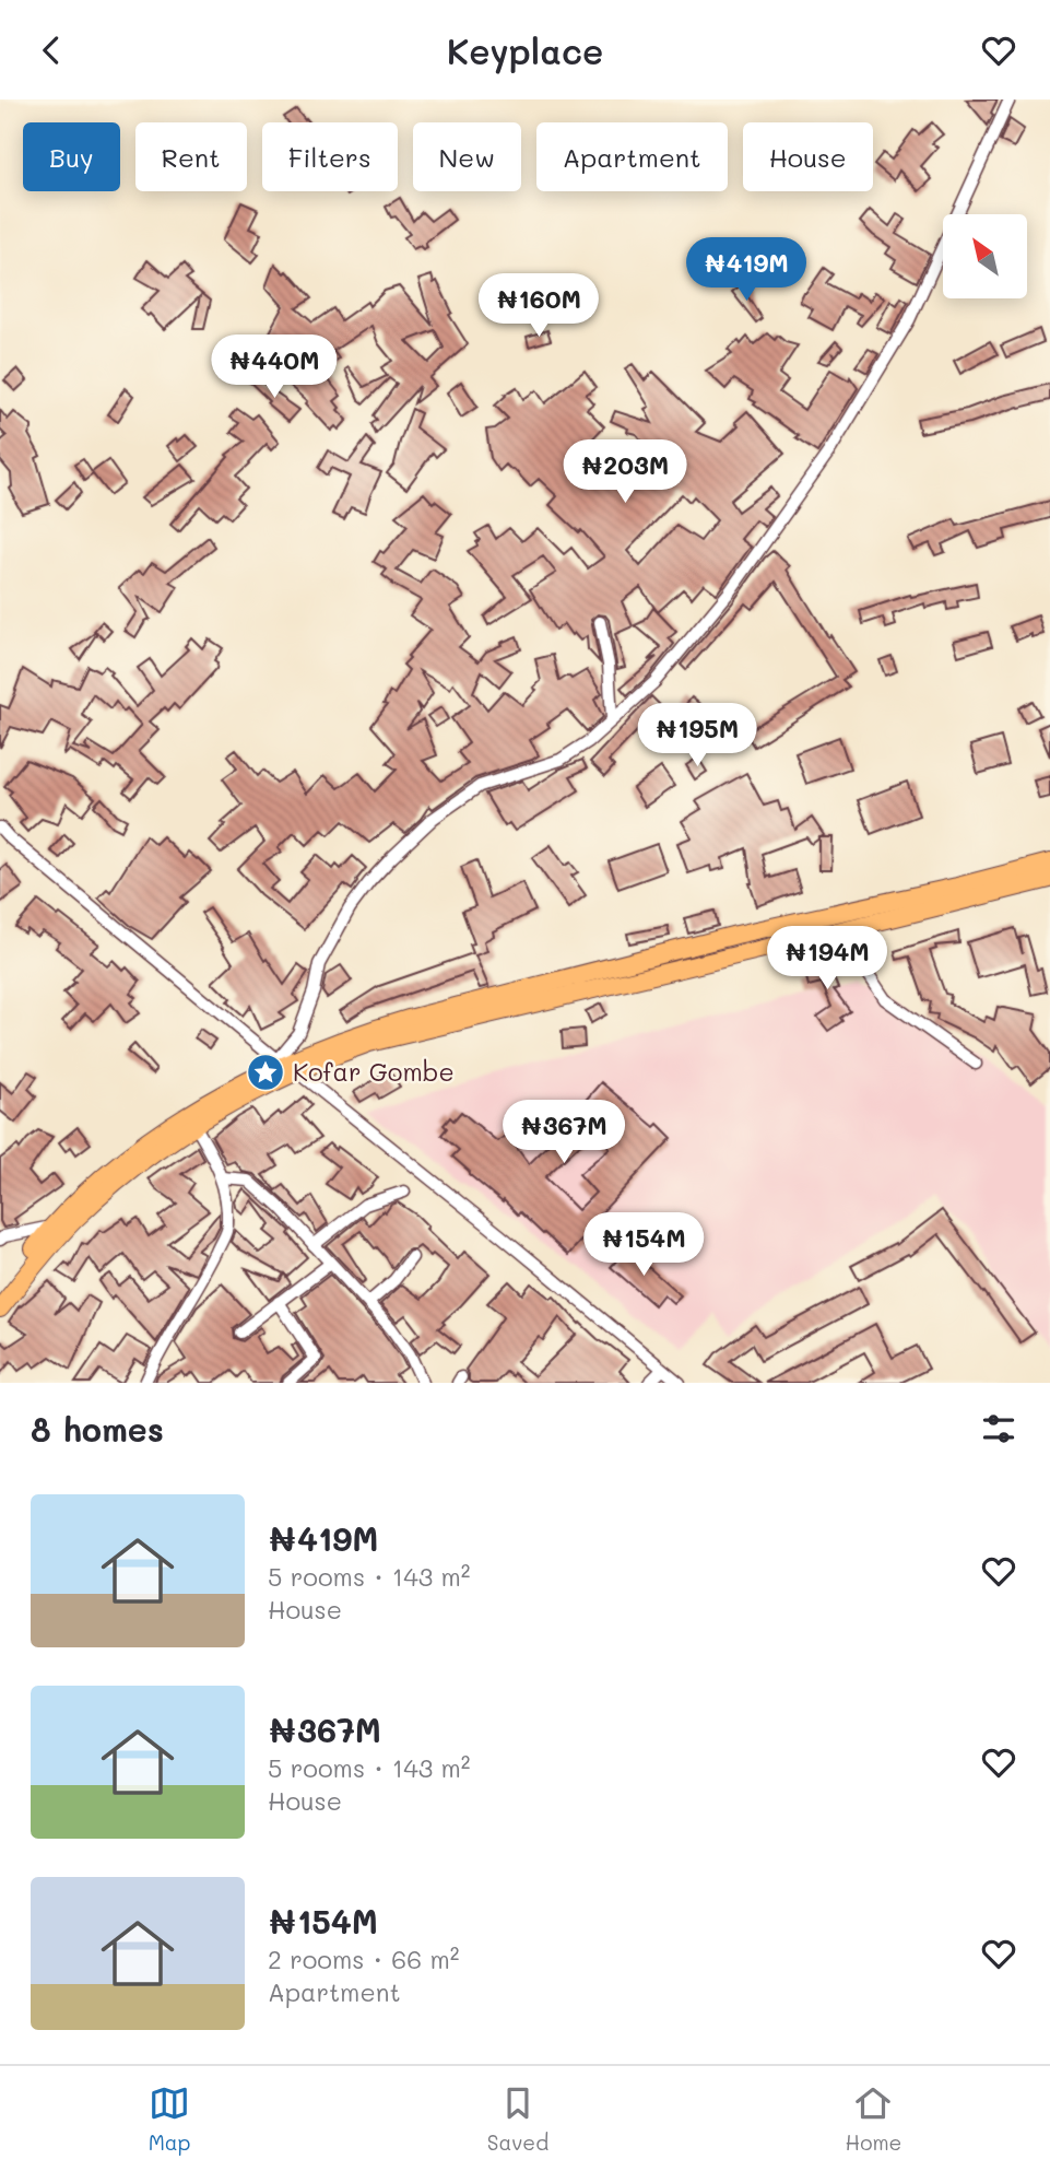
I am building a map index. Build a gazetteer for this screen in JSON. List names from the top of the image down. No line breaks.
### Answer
{"places":{"place":["Kofar Gombe"]},"north":"top left","page":{"header":"Keyplace","chip":["Buy","Rent","Filters","New","Apartment","House"],"price":["₦419M","₦160M","₦440M","₦203M","₦195M","₦194M","₦367M","₦154M"],"heading":"8 homes","list":[{"name":"₦419M","note":"5 rooms · 143 m² · House"},{"name":"₦367M","note":"5 rooms · 143 m² · House"},{"name":"₦154M","note":"2 rooms · 66 m² · Apartment"}],"tabs":["Map","Saved","Home"]}}
